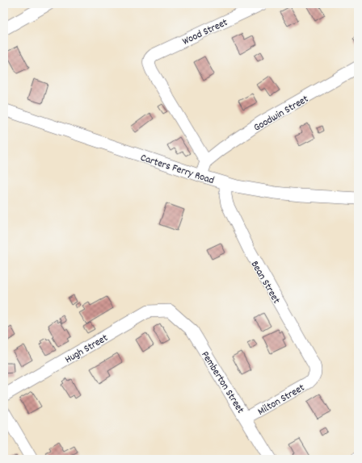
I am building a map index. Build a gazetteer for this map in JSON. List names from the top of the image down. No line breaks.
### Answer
{"streets":{"street":["Wood Street","Goodwin Street","Carters Ferry Road","Bean Street","Hugh Street","Pemberton Street","Milton Street"]},"crossings":[["Wood Street","Goodwin Street"],["Carters Ferry Road","Bean Street"],["Bean Street","Milton Street"],["Hugh Street","Pemberton Street"],["Pemberton Street","Milton Street"]]}
